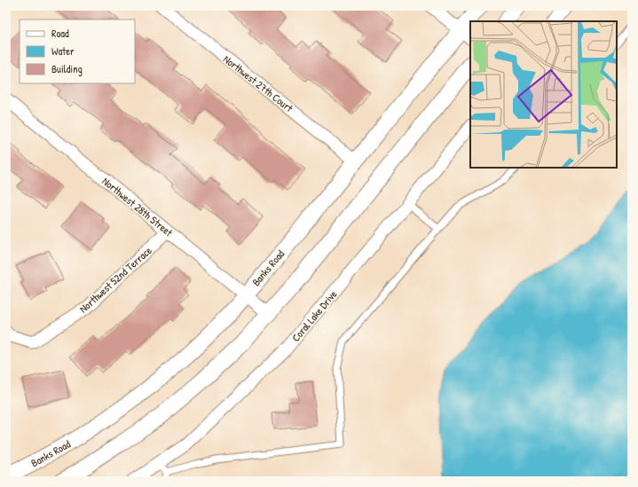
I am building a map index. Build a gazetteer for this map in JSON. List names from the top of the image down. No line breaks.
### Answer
{"streets":{"street":["Northwest 27th Court","Northwest 28th Street","Banks Road","Northwest 52nd Terrace","Coral Lake Drive"]},"crossings":[["Northwest 27th Court","Banks Road"],["Northwest 28th Street","Banks Road"],["Northwest 28th Street","Northwest 52nd Terrace"]],"legend":["Road","Water","Building"]}
